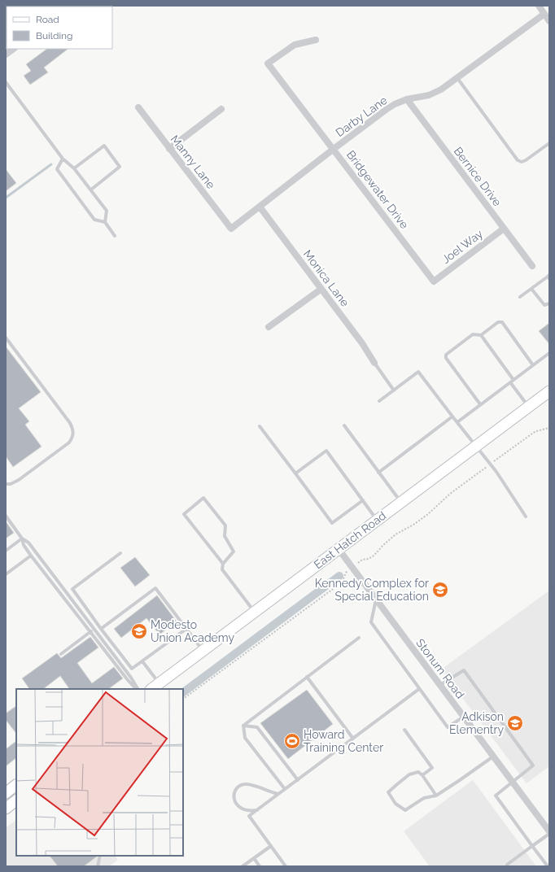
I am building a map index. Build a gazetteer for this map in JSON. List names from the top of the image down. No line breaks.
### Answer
{"streets":{"main road":["East Hatch Road"],"street":["Darby Lane","Manny Lane","Bernice Drive","Bridgewater Drive","Joel Way","Monica Lane","Stonum Road"]},"crossings":[["Darby Lane","Manny Lane"],["Darby Lane","Bernice Drive"],["Darby Lane","Bridgewater Drive"],["Darby Lane","Monica Lane"],["Bernice Drive","Joel Way"],["Bridgewater Drive","Joel Way"],["East Hatch Road","Stonum Road"]],"places":{"school or university":["Kennedy Complex for Special Education","Modesto Union Academy","Adkison Elementry"],"sports":["Howard Training Center"]},"legend":["Road","Building"]}
